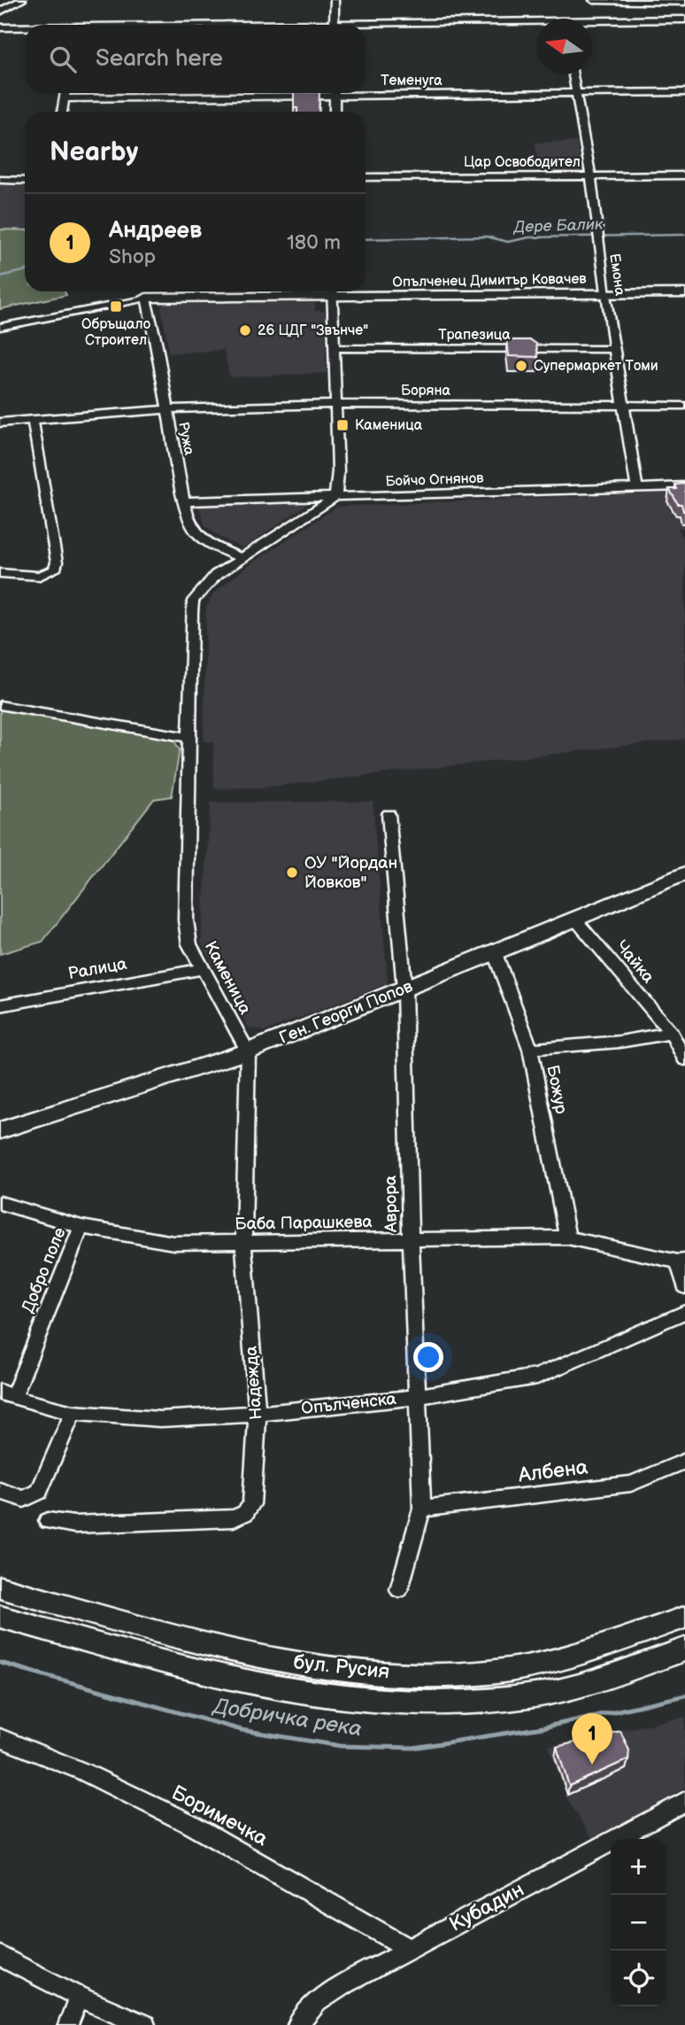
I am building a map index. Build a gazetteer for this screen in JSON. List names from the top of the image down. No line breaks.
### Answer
{"streets":{"street":["Теменуга","Цар Освободител","Емона","Опълченец Димитър Ковачев","Трапезица","Боряна","Ружа","Бойчо Огнянов","Чайка","Ралица","Каменица","Ген. Георги Попов","Божур","Аврора","Баба Парашкева","Добро поле","Надежда","Опълченска","Албена","бул. Русия","Боримечка","Кубадин"]},"crossings":[["Теменуга","Емона"],["Цар Освободител","Емона"],["Емона","Опълченец Димитър Ковачев"],["Емона","Трапезица"],["Емона","Боряна"],["Емона","Бойчо Огнянов"],["Опълченец Димитър Ковачев","Ружа"],["Боряна","Ружа"],["Ружа","Бойчо Огнянов"],["Ружа","Каменица"],["Бойчо Огнянов","Каменица"],["Чайка","Ген. Георги Попов"],["Ралица","Каменица"],["Каменица","Ген. Георги Попов"],["Каменица","Надежда"],["Ген. Георги Попов","Божур"],["Ген. Георги Попов","Аврора"],["Ген. Георги Попов","Надежда"],["Божур","Баба Парашкева"],["Аврора","Баба Парашкева"],["Аврора","Опълченска"],["Аврора","Албена"],["Баба Парашкева","Добро поле"],["Баба Парашкева","Надежда"],["Добро поле","Опълченска"],["Надежда","Опълченска"],["Боримечка","Кубадин"]],"water":["Дере Балик","Добричка река"],"places":{"transit":["Обръщало Строител","Каменица"],"other":["26 ЦДГ \"Звънче\"","Супермаркет Томи","ОУ \"Йордан Йовков\""]},"north":"left","page":{"search":"Search here","heading":"Nearby","list":[{"mark":"1","name":"Андреев","note":"Shop","value":"180 m"}],"pins":"1","map_buttons":["+","−"]}}
